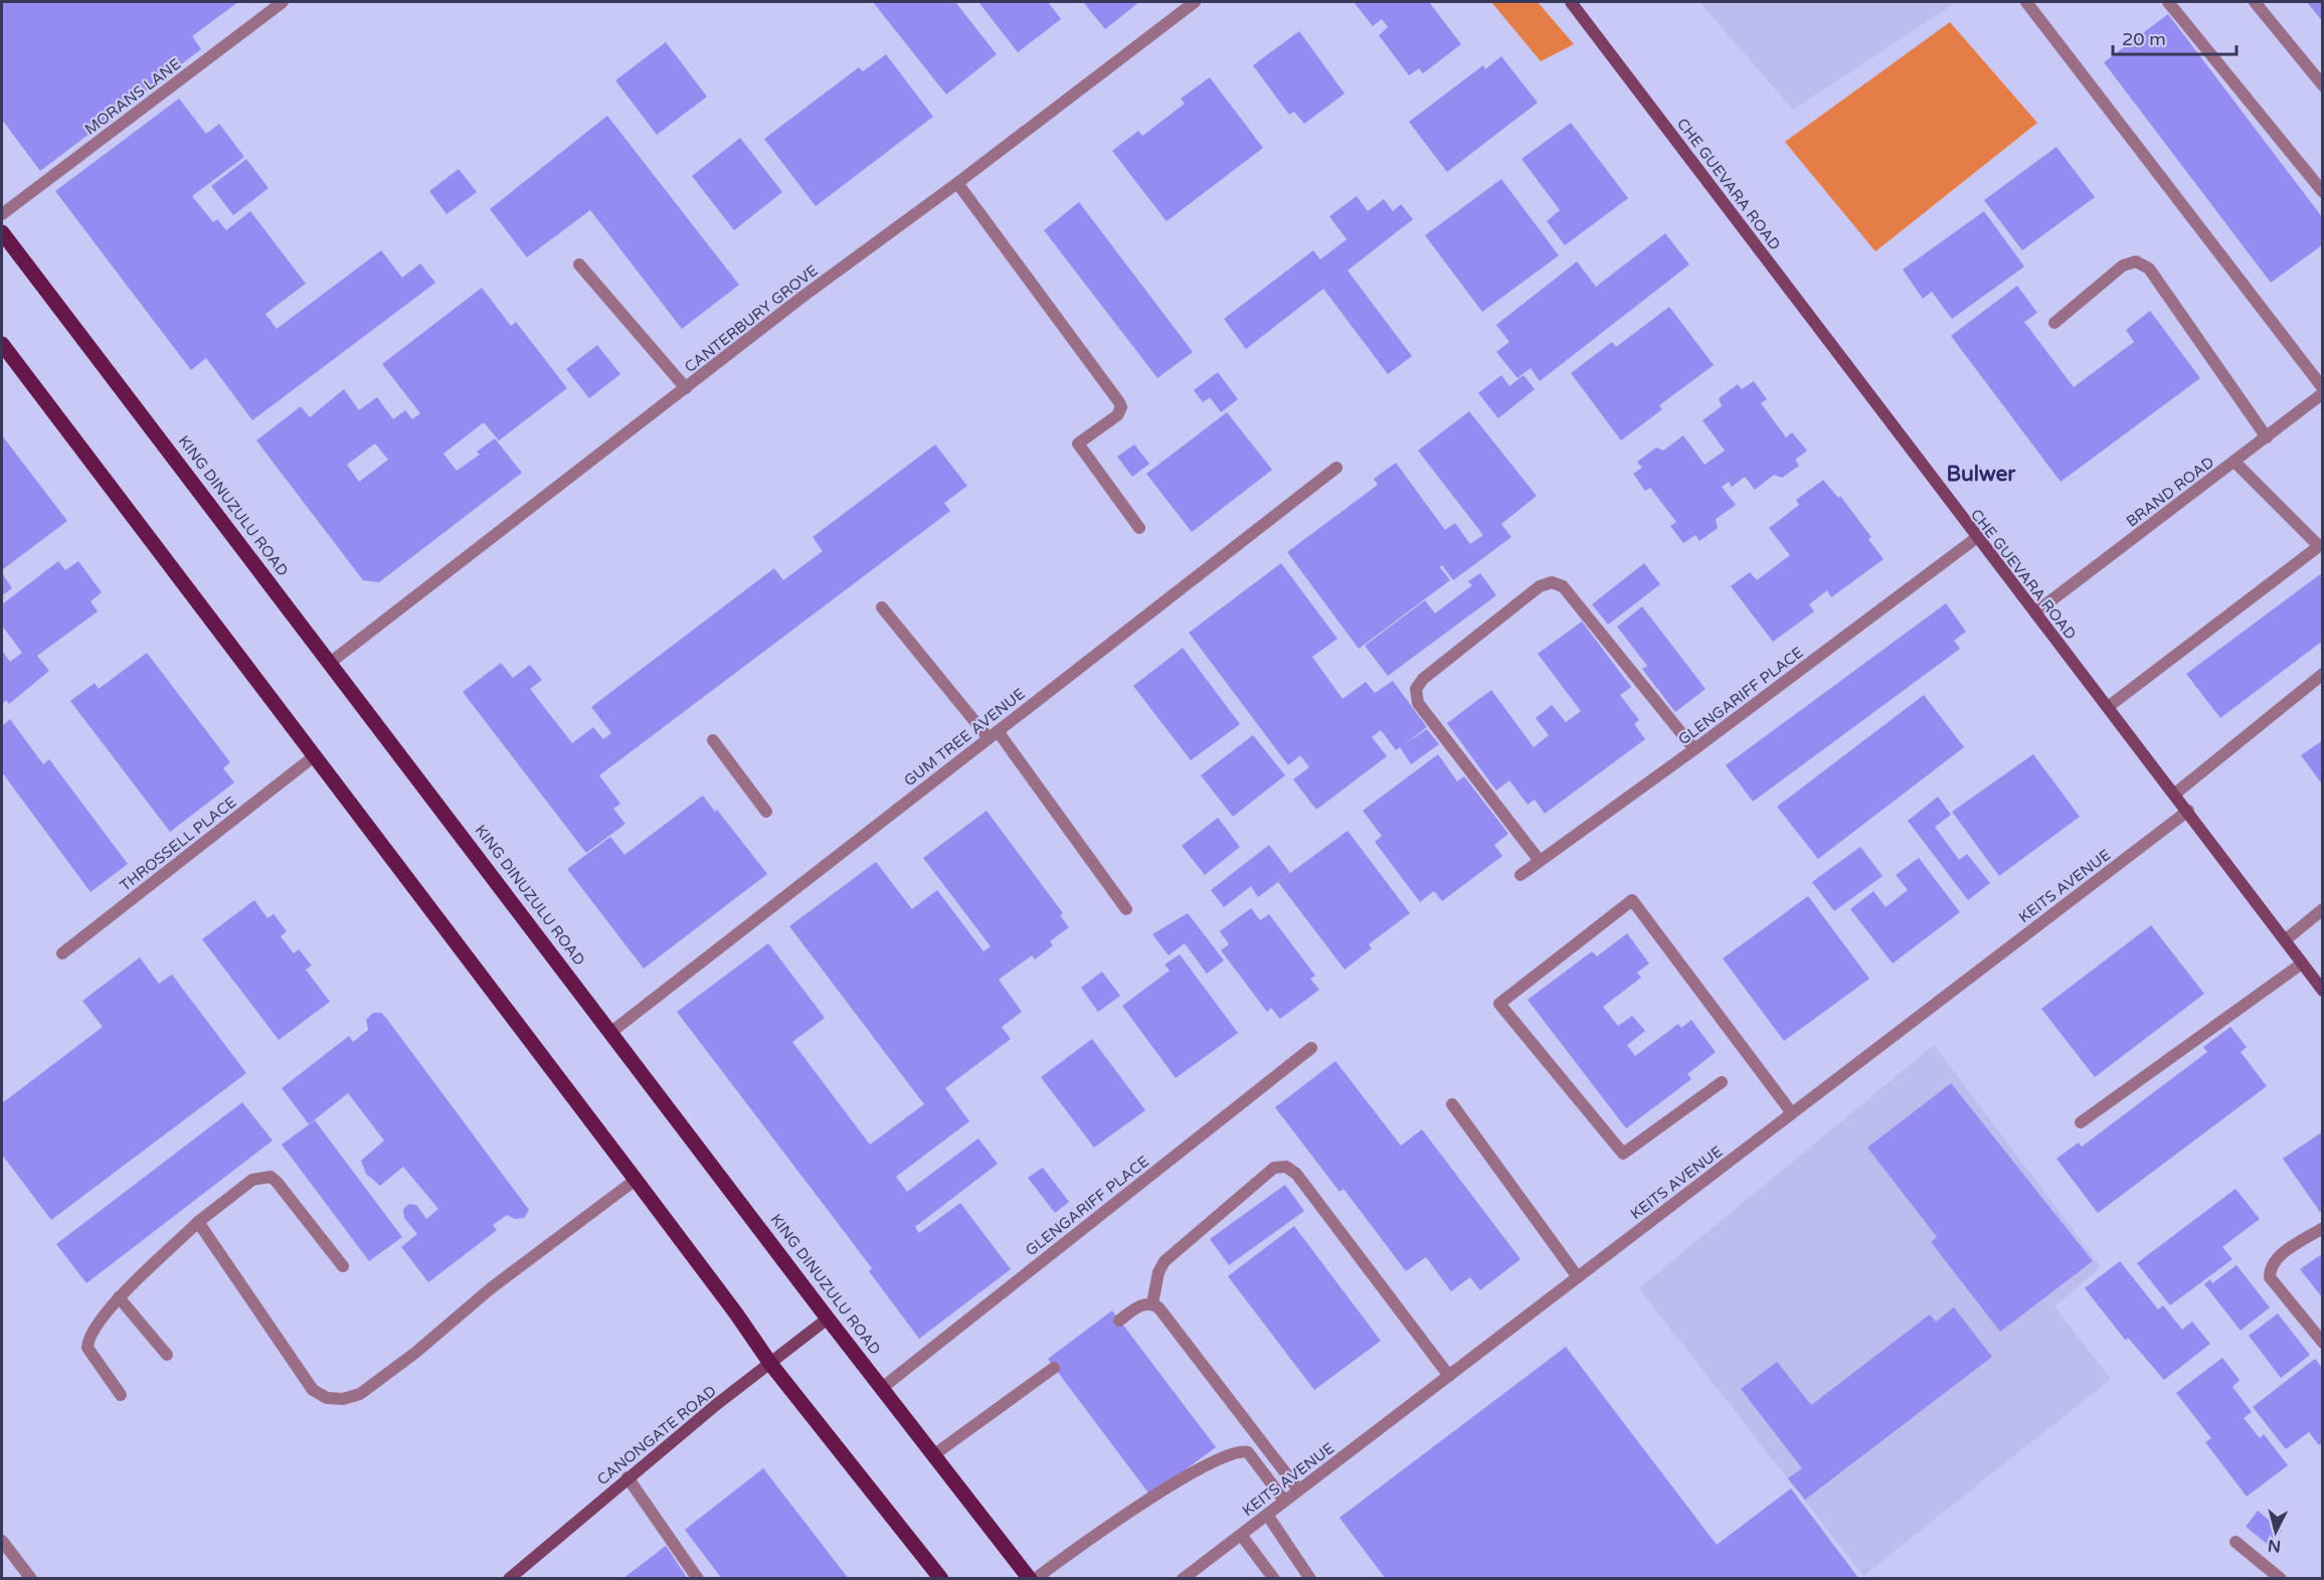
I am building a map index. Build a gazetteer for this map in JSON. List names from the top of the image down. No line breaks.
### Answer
{"streets":{"main road":["CHE GUEVARA ROAD","KING DINUZULU ROAD","CANONGATE ROAD"],"street":["MORANS LANE","CANTERBURY GROVE","BRAND ROAD","GLENGARIFF PLACE","GUM TREE AVENUE","THROSSELL PLACE","KEITS AVENUE"]},"crossings":[["CHE GUEVARA ROAD","BRAND ROAD"],["CHE GUEVARA ROAD","GLENGARIFF PLACE"],["CHE GUEVARA ROAD","KEITS AVENUE"],["CANTERBURY GROVE","KING DINUZULU ROAD"],["KING DINUZULU ROAD","GLENGARIFF PLACE"],["KING DINUZULU ROAD","GUM TREE AVENUE"],["KING DINUZULU ROAD","CANONGATE ROAD"]],"districts":["Bulwer"],"scale_bar":"20 m","north":"bottom"}
